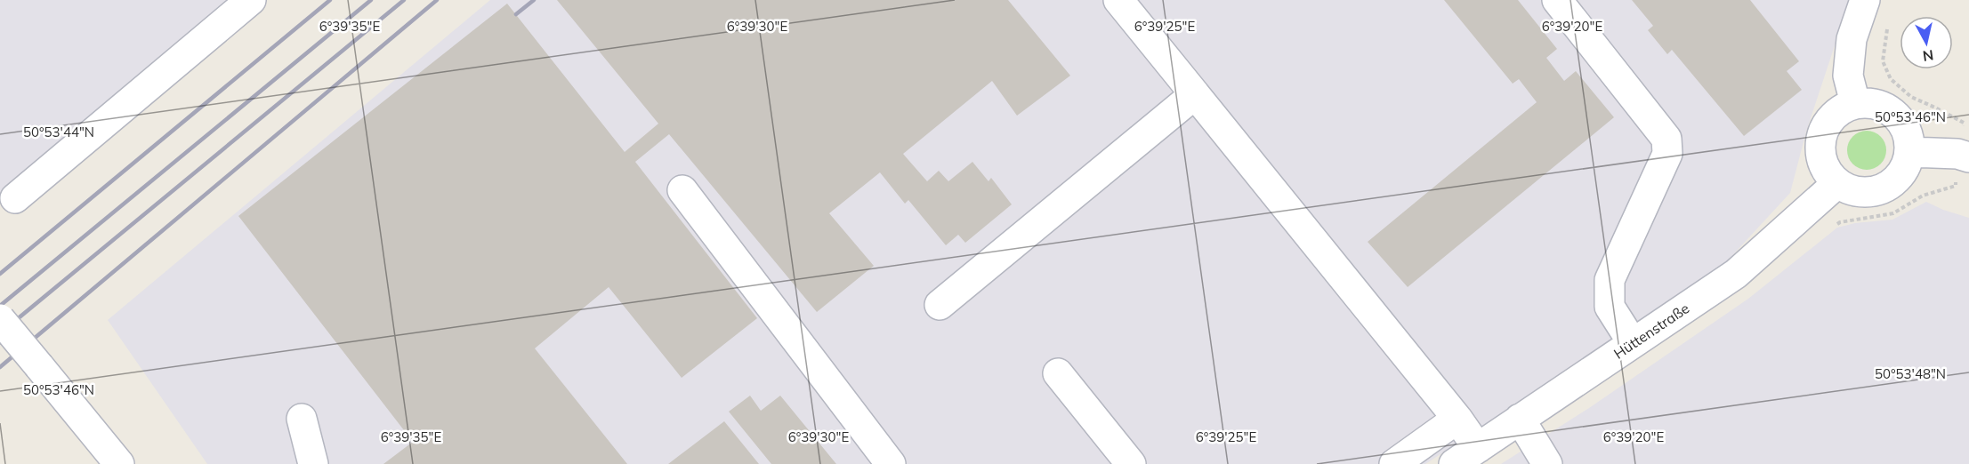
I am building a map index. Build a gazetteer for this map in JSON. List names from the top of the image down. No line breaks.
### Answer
{"streets":{"street":["Hüttenstraße"]},"north":"bottom","coordinates":["6°39'35\"E","6°39'30\"E","6°39'25\"E","6°39'20\"E","50°53'46\"N","50°53'44\"N","50°53'48\"N"]}
